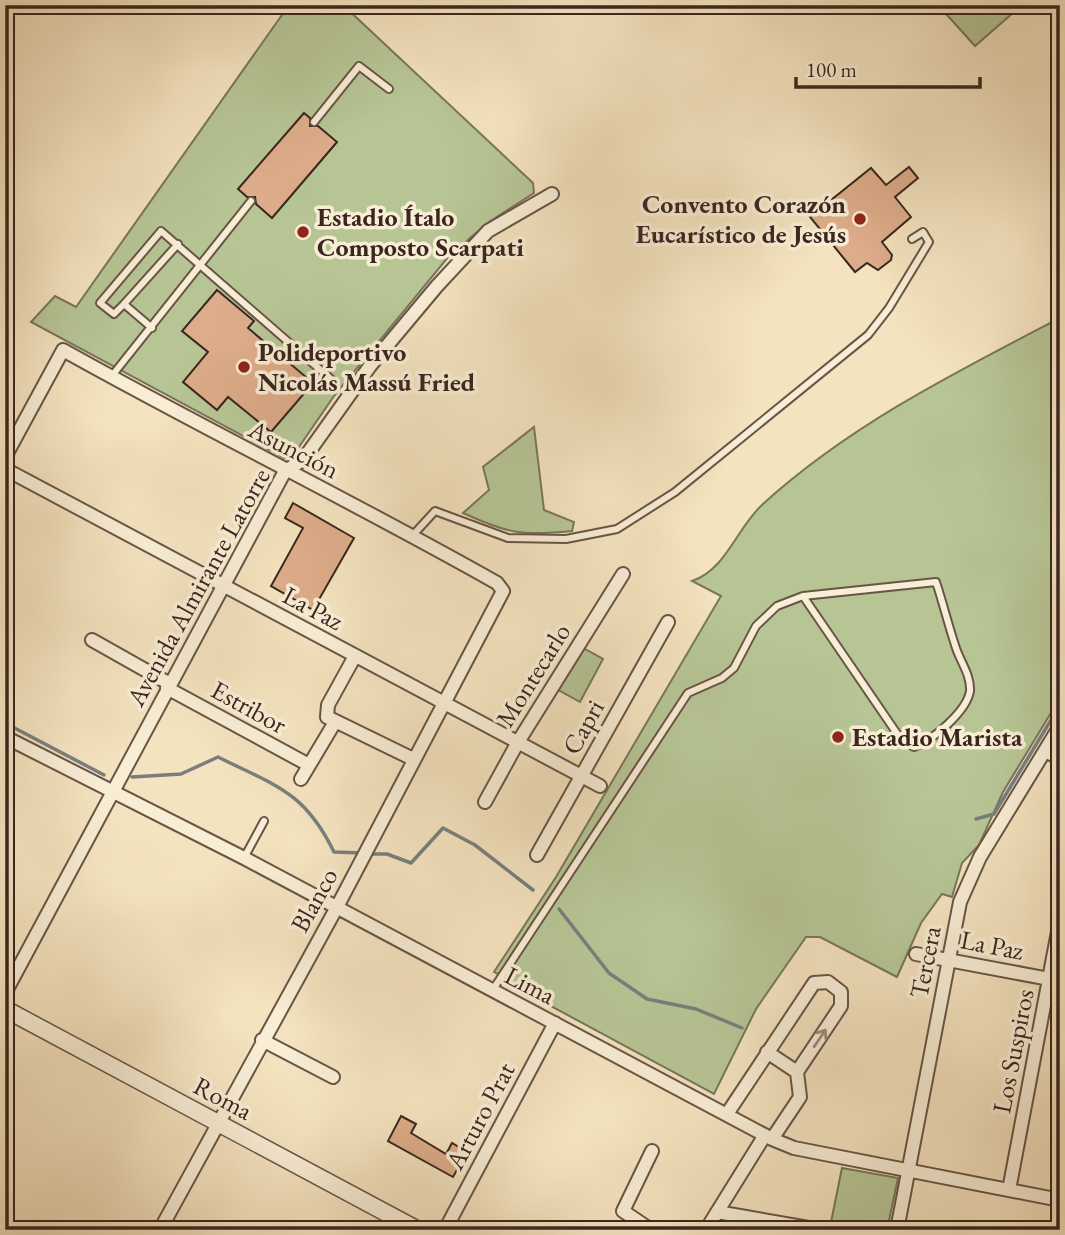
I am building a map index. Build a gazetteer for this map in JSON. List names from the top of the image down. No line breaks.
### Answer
{"streets":{"street":["Asunción","Avenida Almirante Latorre","La Paz","Montecarlo","Estribor","Capri","Blanco","Tercera","Lima","Los Suspiros","Roma","Arturo Prat"]},"crossings":[["Asunción","Avenida Almirante Latorre"],["Asunción","Blanco"],["Avenida Almirante Latorre","La Paz"],["Avenida Almirante Latorre","Estribor"],["Avenida Almirante Latorre","Lima"],["La Paz","Montecarlo"],["La Paz","Capri"],["La Paz","Blanco"],["La Paz","Tercera"],["La Paz","Los Suspiros"],["Blanco","Lima"],["Blanco","Roma"],["Tercera","Lima"],["Lima","Los Suspiros"],["Lima","Arturo Prat"]],"places":["Convento Corazón Eucarístico de Jesús","Estadio Ítalo Composto Scarpati","Polideportivo Nicolás Massú Fried","Estadio Marista"],"scale_bar":"100 m"}
